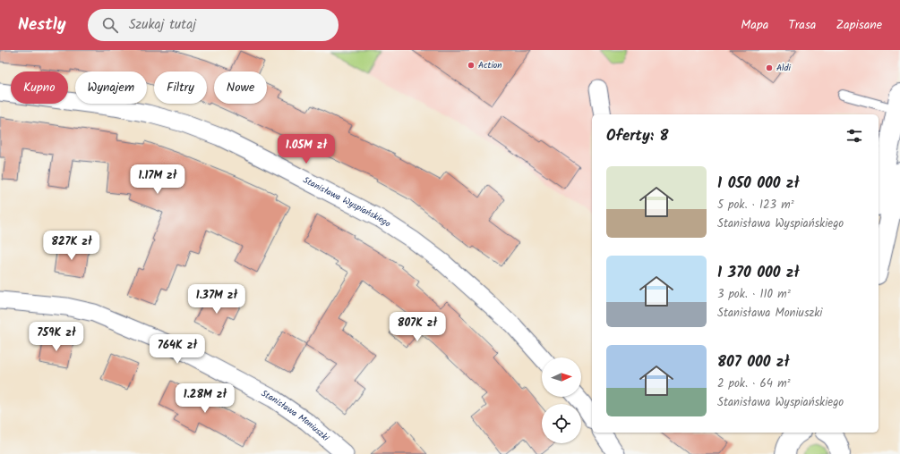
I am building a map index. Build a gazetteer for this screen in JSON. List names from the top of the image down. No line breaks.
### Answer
{"streets":{"street":["Stanisława Wyspiańskiego","Stanisława Moniuszki"]},"places":["Action","Aldi"],"north":"right","page":{"header":"Nestly","search":"Szukaj tutaj","nav":["Mapa","Trasa","Zapisane"],"chip":["Kupno","Wynajem","Filtry","Nowe"],"heading":"Oferty: 8","price":["1.05M zł","1.17M zł","827K zł","1.37M zł","807K zł","759K zł","764K zł","1.28M zł"],"list":[{"name":"1 050 000 zł","note":"5 pok. · 123 m² · Stanisława Wyspiańskiego"},{"name":"1 370 000 zł","note":"3 pok. · 110 m² · Stanisława Moniuszki"},{"name":"807 000 zł","note":"2 pok. · 64 m² · Stanisława Wyspiańskiego"}]}}
